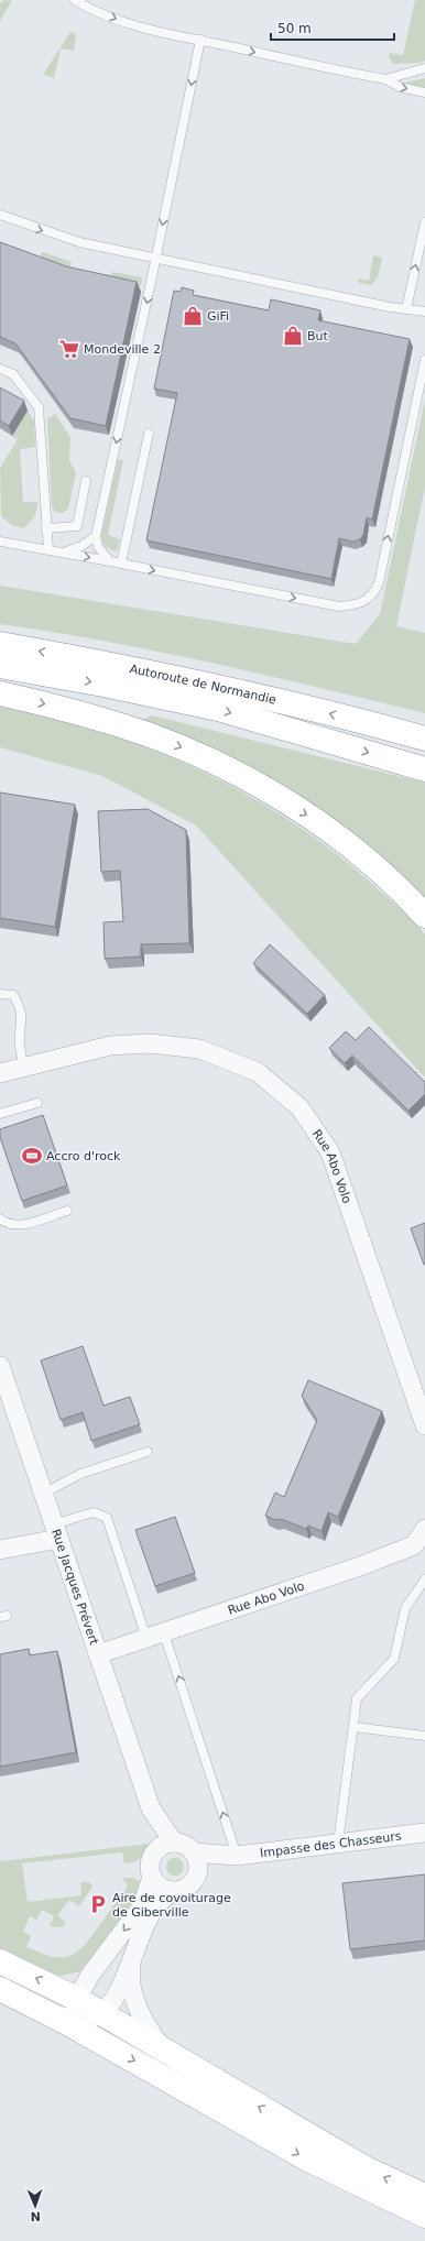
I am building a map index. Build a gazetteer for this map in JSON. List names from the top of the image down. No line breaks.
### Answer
{"streets":{"main road":["Autoroute de Normandie"],"street":["Rue Abo Volo","Rue Jacques Prévert","Impasse des Chasseurs"]},"crossings":[["Rue Abo Volo","Rue Jacques Prévert"],["Rue Jacques Prévert","Impasse des Chasseurs"]],"places":{"shop":["GiFi","But"],"supermarket":["Mondeville 2"],"sports":["Accro d'rock"],"parking":["Aire de covoiturage de Giberville"]},"scale_bar":"50 m","north":"bottom"}
